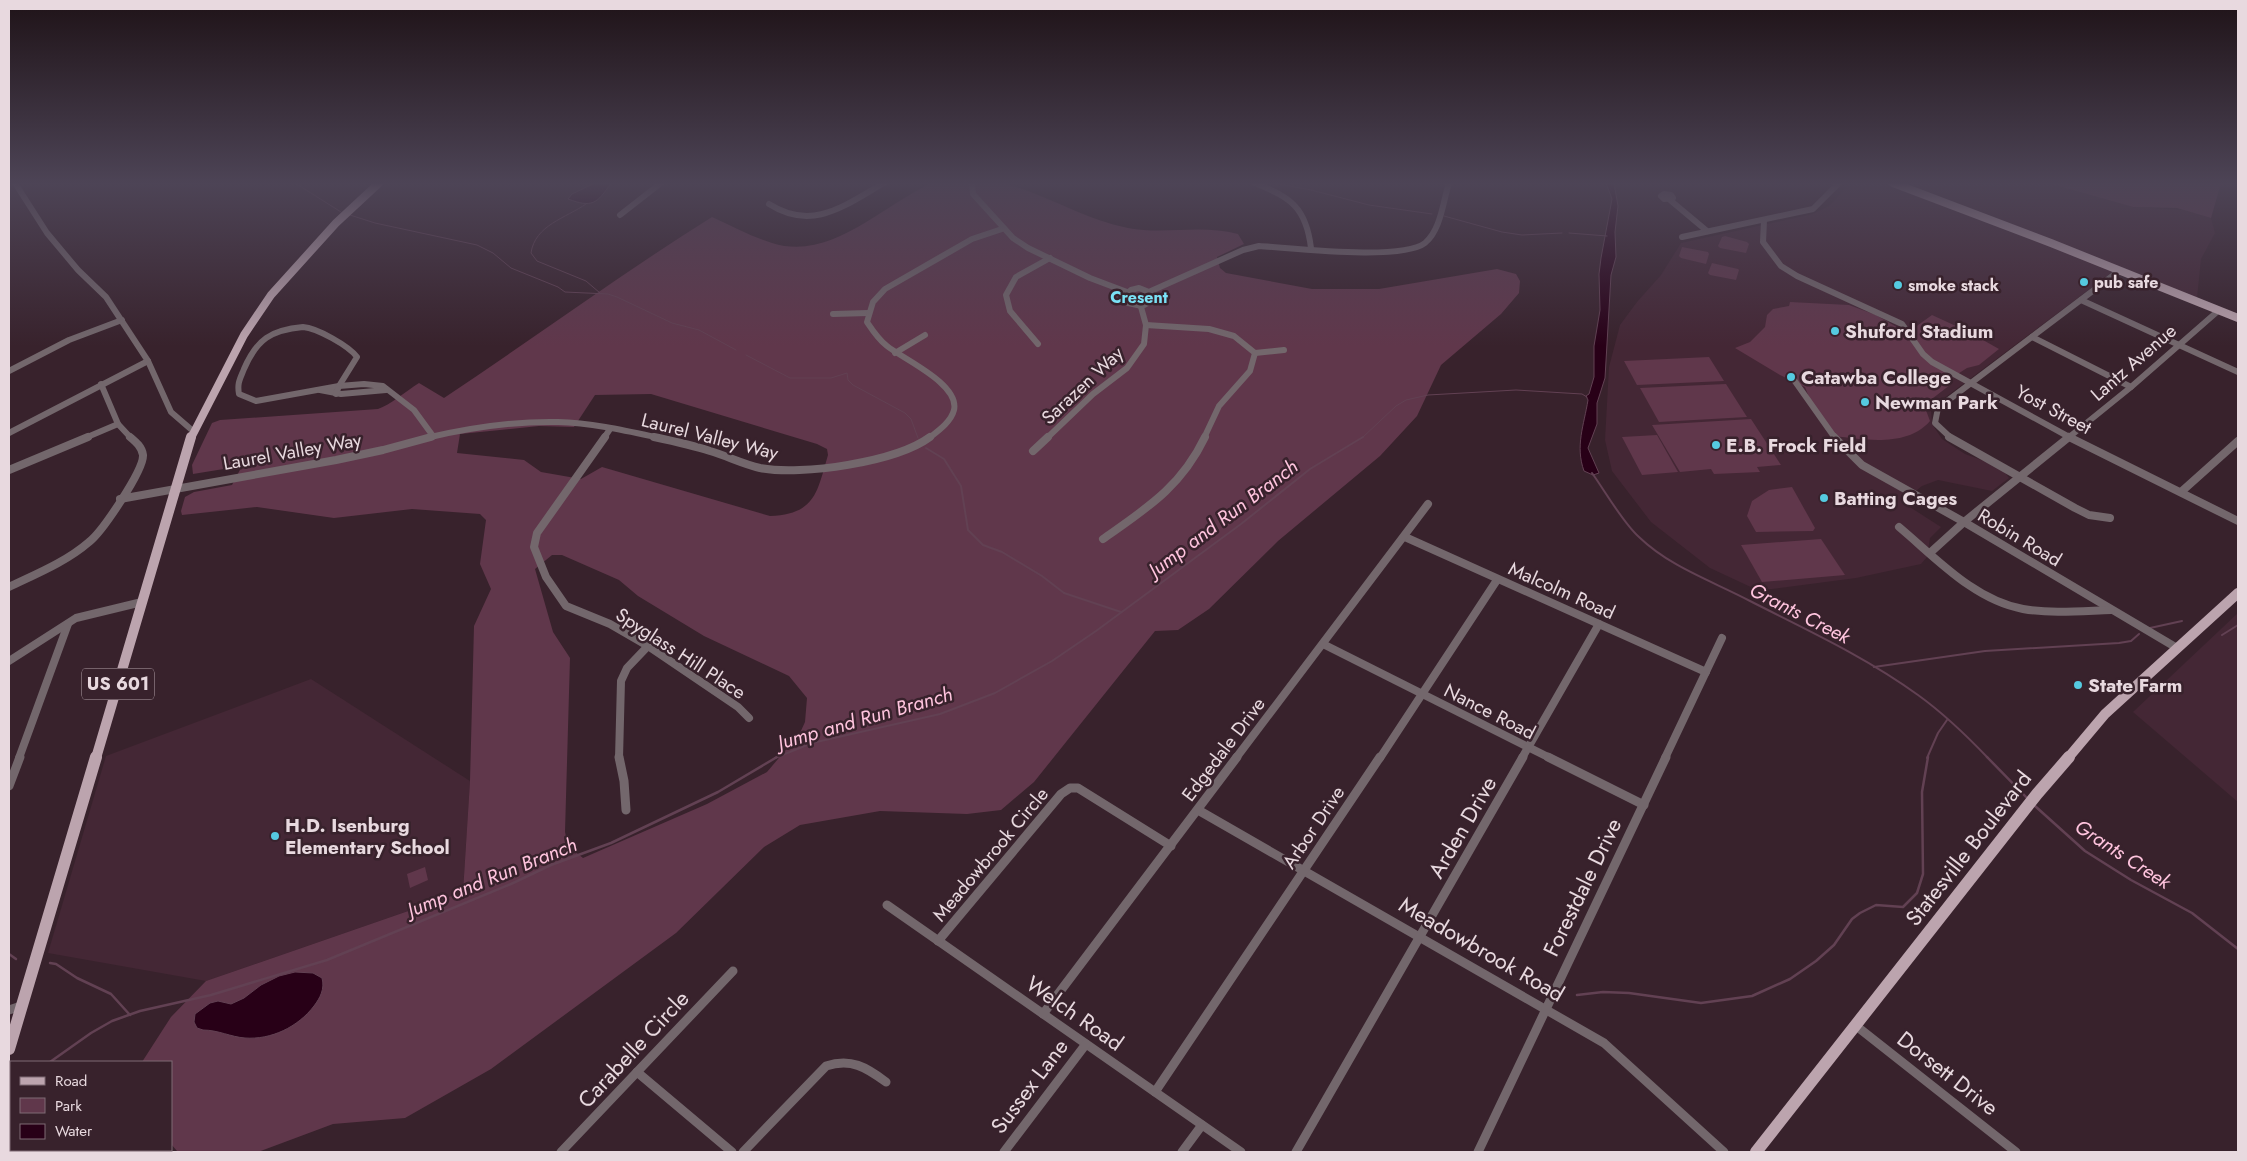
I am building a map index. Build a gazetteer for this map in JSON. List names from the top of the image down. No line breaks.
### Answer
{"streets":{"main road":["US 601","Statesville Boulevard"],"street":["Lantz Avenue","Sarazen Way","Yost Street","Laurel Valley Way","Robin Road","Malcolm Road","Spyglass Hill Place","Nance Road","Edgedale Drive","Arbor Drive","Arden Drive","Meadowbrook Circle","Forestdale Drive","Meadowbrook Road","Welch Road","Carabelle Circle","Dorsett Drive","Sussex Lane"]},"crossings":[["Lantz Avenue","Yost Street"],["Lantz Avenue","Robin Road"],["Laurel Valley Way","Spyglass Hill Place"],["Laurel Valley Way","US 601"],["Robin Road","Statesville Boulevard"],["Malcolm Road","Edgedale Drive"],["Malcolm Road","Arbor Drive"],["Malcolm Road","Arden Drive"],["Malcolm Road","Forestdale Drive"],["Nance Road","Edgedale Drive"],["Nance Road","Arbor Drive"],["Nance Road","Arden Drive"],["Nance Road","Forestdale Drive"],["Edgedale Drive","Meadowbrook Circle"],["Edgedale Drive","Meadowbrook Road"],["Edgedale Drive","Welch Road"],["Arbor Drive","Meadowbrook Road"],["Arbor Drive","Welch Road"],["Arden Drive","Meadowbrook Road"],["Statesville Boulevard","Dorsett Drive"],["Meadowbrook Circle","Welch Road"],["Forestdale Drive","Meadowbrook Road"],["Welch Road","Sussex Lane"]],"districts":["Cresent"],"water":["Jump and Run Branch","Grants Creek"],"places":["pub safe","smoke stack","Shuford Stadium","Catawba College","Newman Park","E.B. Frock Field","Batting Cages","State Farm","H.D. Isenburg Elementary School"],"legend":["Road","Park","Water"]}
